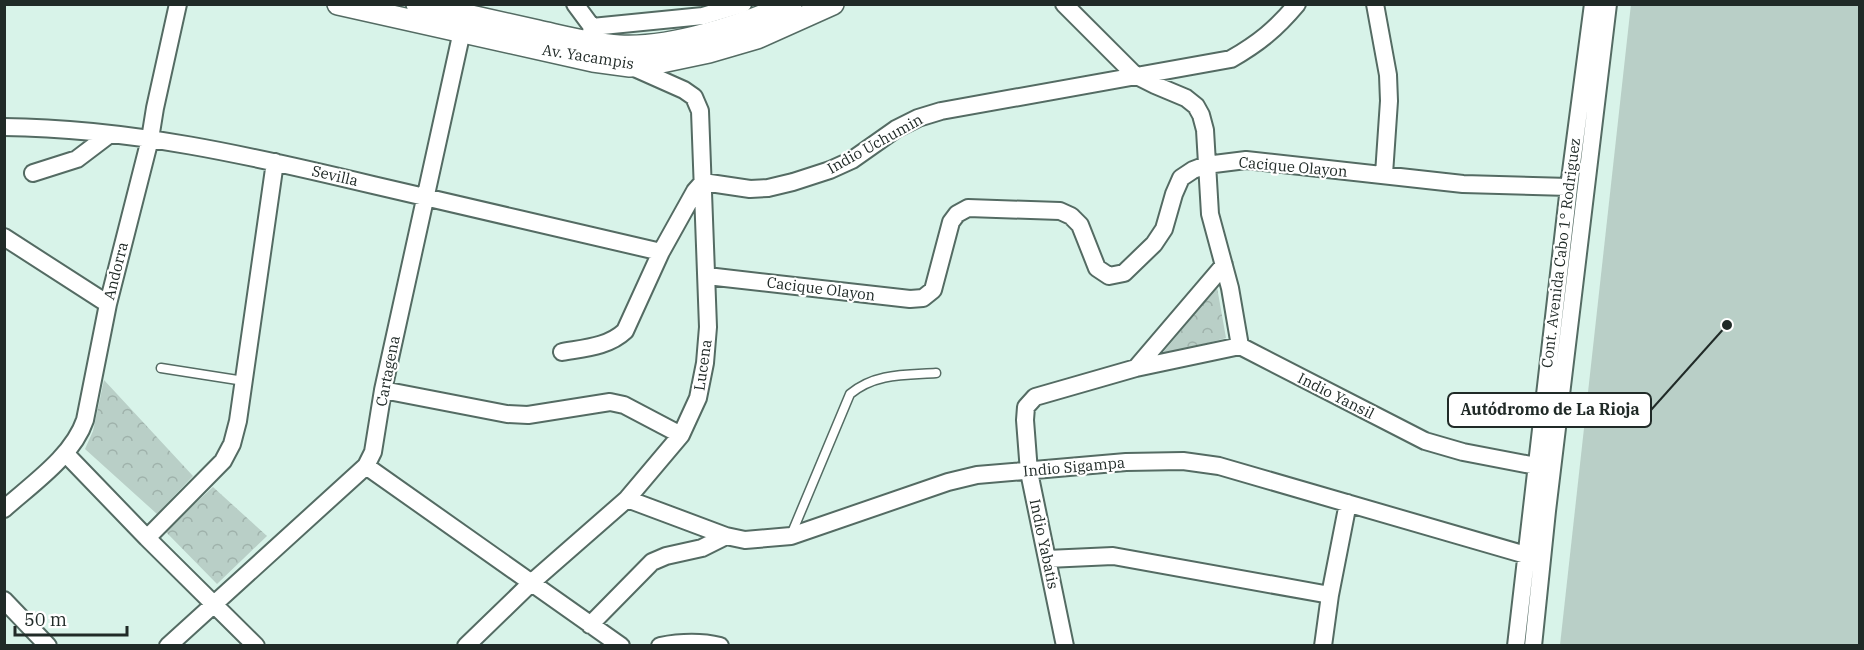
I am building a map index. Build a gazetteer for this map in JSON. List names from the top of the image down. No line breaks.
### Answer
{"streets":{"street":["Av. Yacampis","Indio Uchumin","Cacique Olayon","Sevilla","Cont. Avenida Cabo 1° Rodriguez","Andorra","Lucena","Cartagena","Indio Yansil","Indio Sigampa","Indio Yabatis"]},"crossings":[["Av. Yacampis","Lucena"],["Av. Yacampis","Cartagena"],["Indio Uchumin","Lucena"],["Cacique Olayon","Cont. Avenida Cabo 1° Rodriguez"],["Cacique Olayon","Lucena"],["Sevilla","Andorra"],["Sevilla","Cartagena"],["Cont. Avenida Cabo 1° Rodriguez","Indio Yansil"],["Cont. Avenida Cabo 1° Rodriguez","Indio Sigampa"],["Lucena","Indio Sigampa"],["Indio Sigampa","Indio Yabatis"]],"places":["Autódromo de La Rioja"],"scale_bar":"50 m"}
